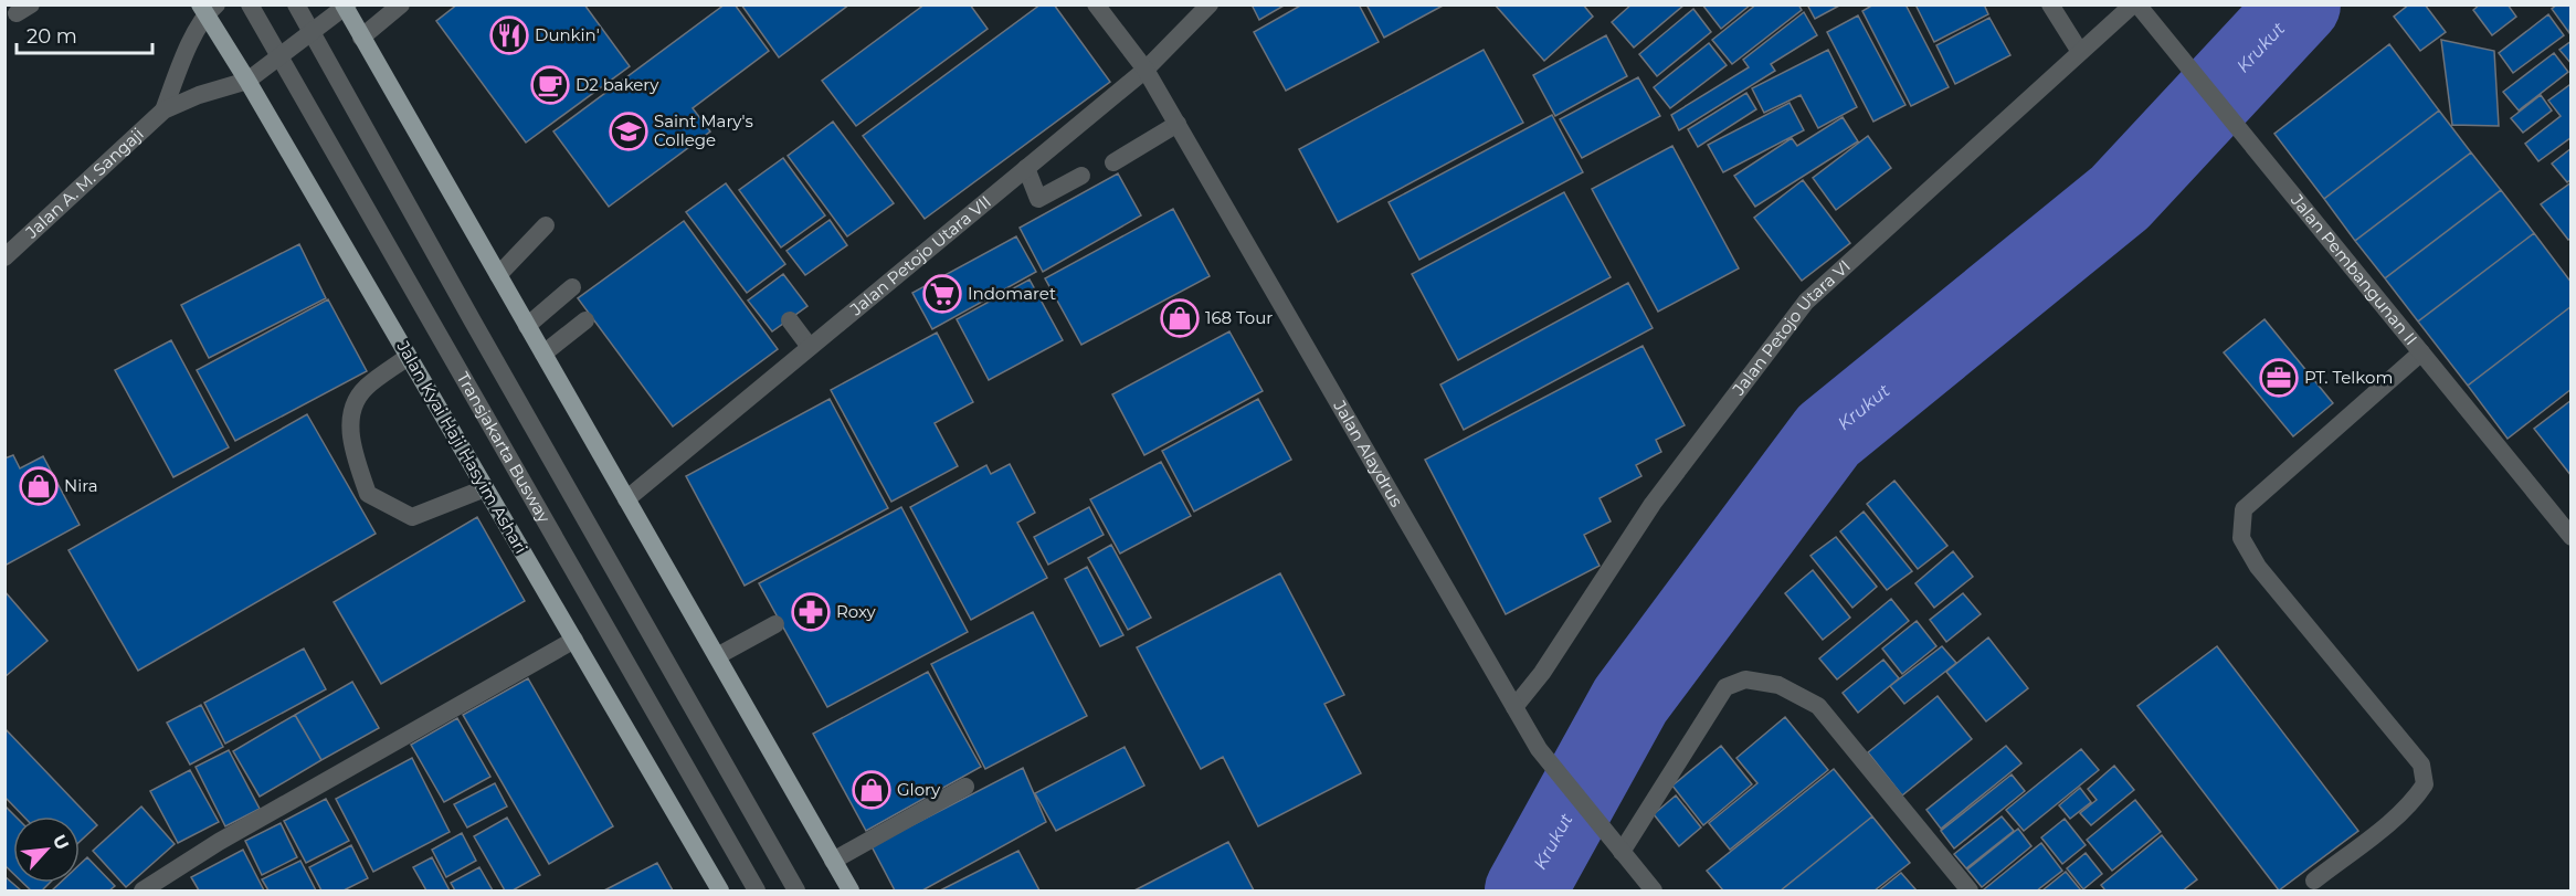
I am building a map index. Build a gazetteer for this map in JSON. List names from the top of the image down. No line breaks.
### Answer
{"streets":{"main road":["Jalan Kyai Haji Hasyim Ashari"],"street":["Jalan A. M. Sangaji","Jalan Petojo Utara VII","Jalan Pembangunan II","Jalan Petojo Utara VI","Transjakarta Busway","Jalan Alaydrus"]},"crossings":[["Jalan A. M. Sangaji","Jalan Kyai Haji Hasyim Ashari"],["Jalan A. M. Sangaji","Transjakarta Busway"],["Jalan Petojo Utara VII","Jalan Alaydrus"],["Jalan Pembangunan II","Jalan Petojo Utara VI"],["Jalan Petojo Utara VI","Jalan Alaydrus"]],"water":["Krukut"],"places":{"restaurant":["Dunkin'"],"cafe":["D2 bakery"],"school or university":["Saint Mary's College"],"supermarket":["Indomaret"],"shop":["168 Tour","Nira","Glory"],"office":["PT. Telkom"],"pharmacy":["Roxy"]},"scale_bar":"20 m","north":"top right"}
